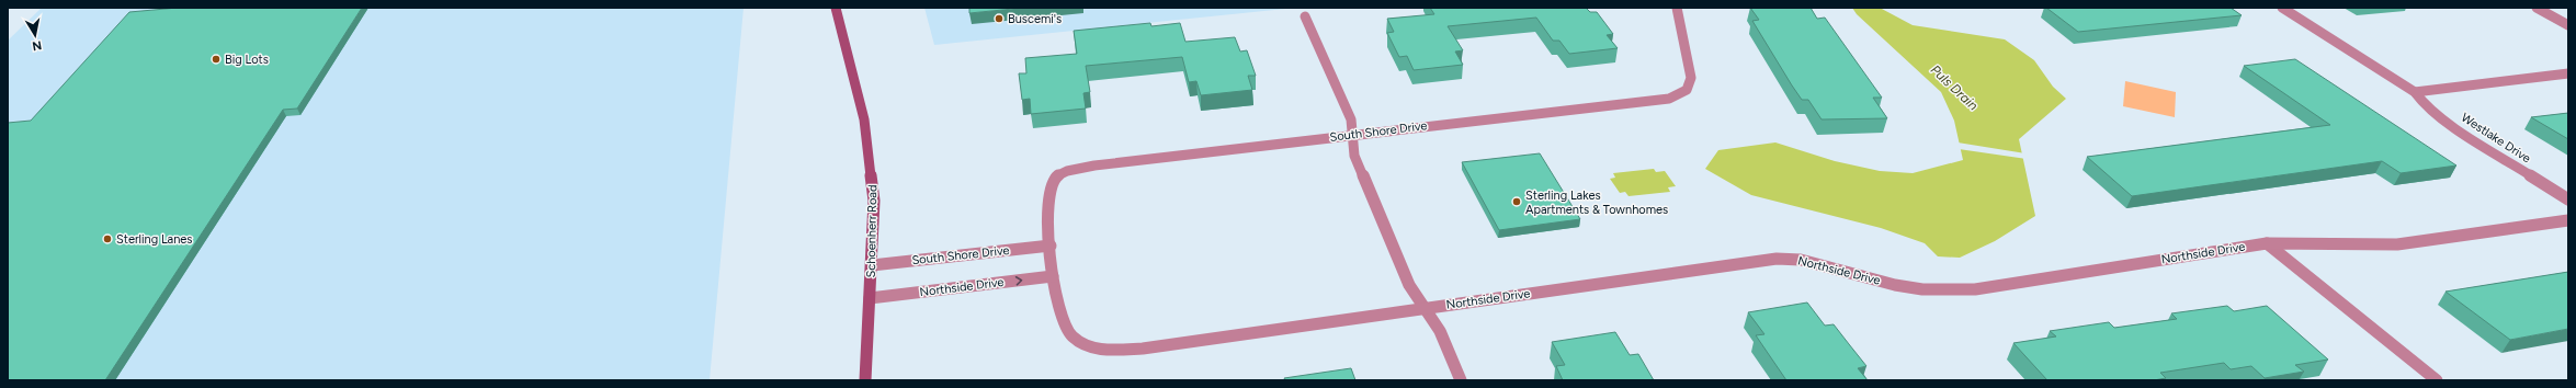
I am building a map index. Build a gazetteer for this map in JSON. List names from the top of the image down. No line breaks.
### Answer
{"streets":{"main road":["Schoenherr Road"],"street":["South Shore Drive","Westlake Drive","Northside Drive"]},"crossings":[["South Shore Drive","Schoenherr Road"],["South Shore Drive","Northside Drive"],["Schoenherr Road","Northside Drive"]],"water":["Puls Drain"],"places":["Buscemi's","Big Lots","Sterling Lakes Apartments & Townhomes","Sterling Lanes"],"north":"bottom"}
